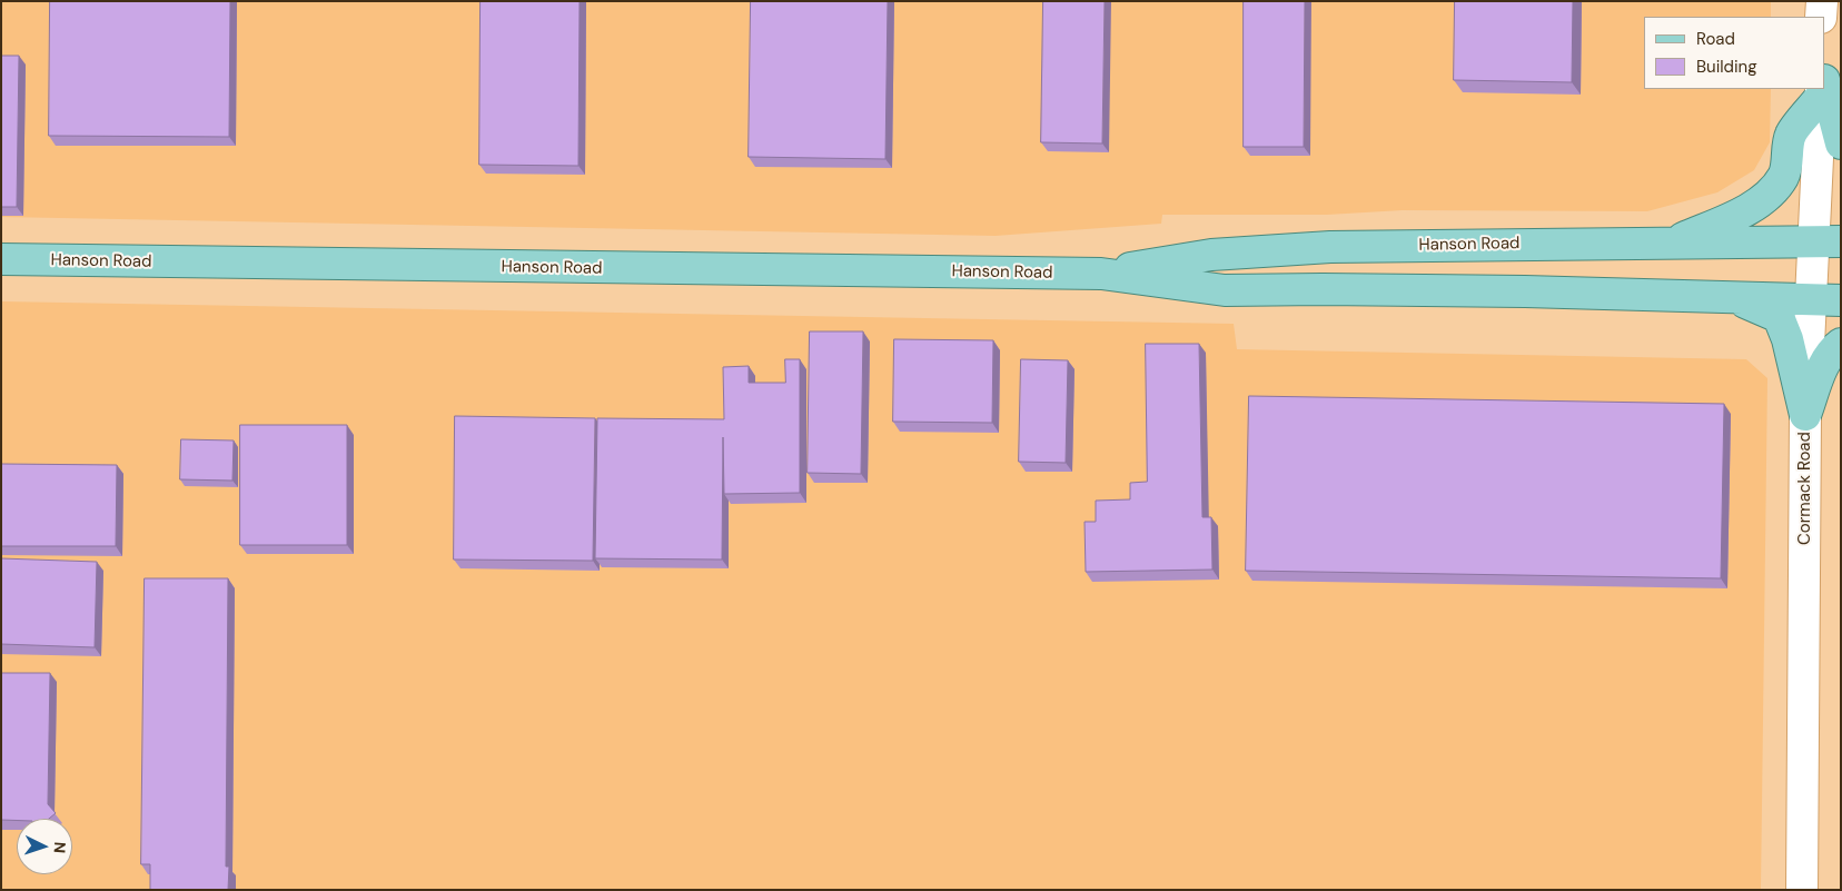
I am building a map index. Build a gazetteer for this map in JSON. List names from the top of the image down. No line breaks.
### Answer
{"streets":{"main road":["Hanson Road"],"street":["Cormack Road"]},"crossings":[["Hanson Road","Cormack Road"]],"legend":["Road","Building"],"north":"right"}
